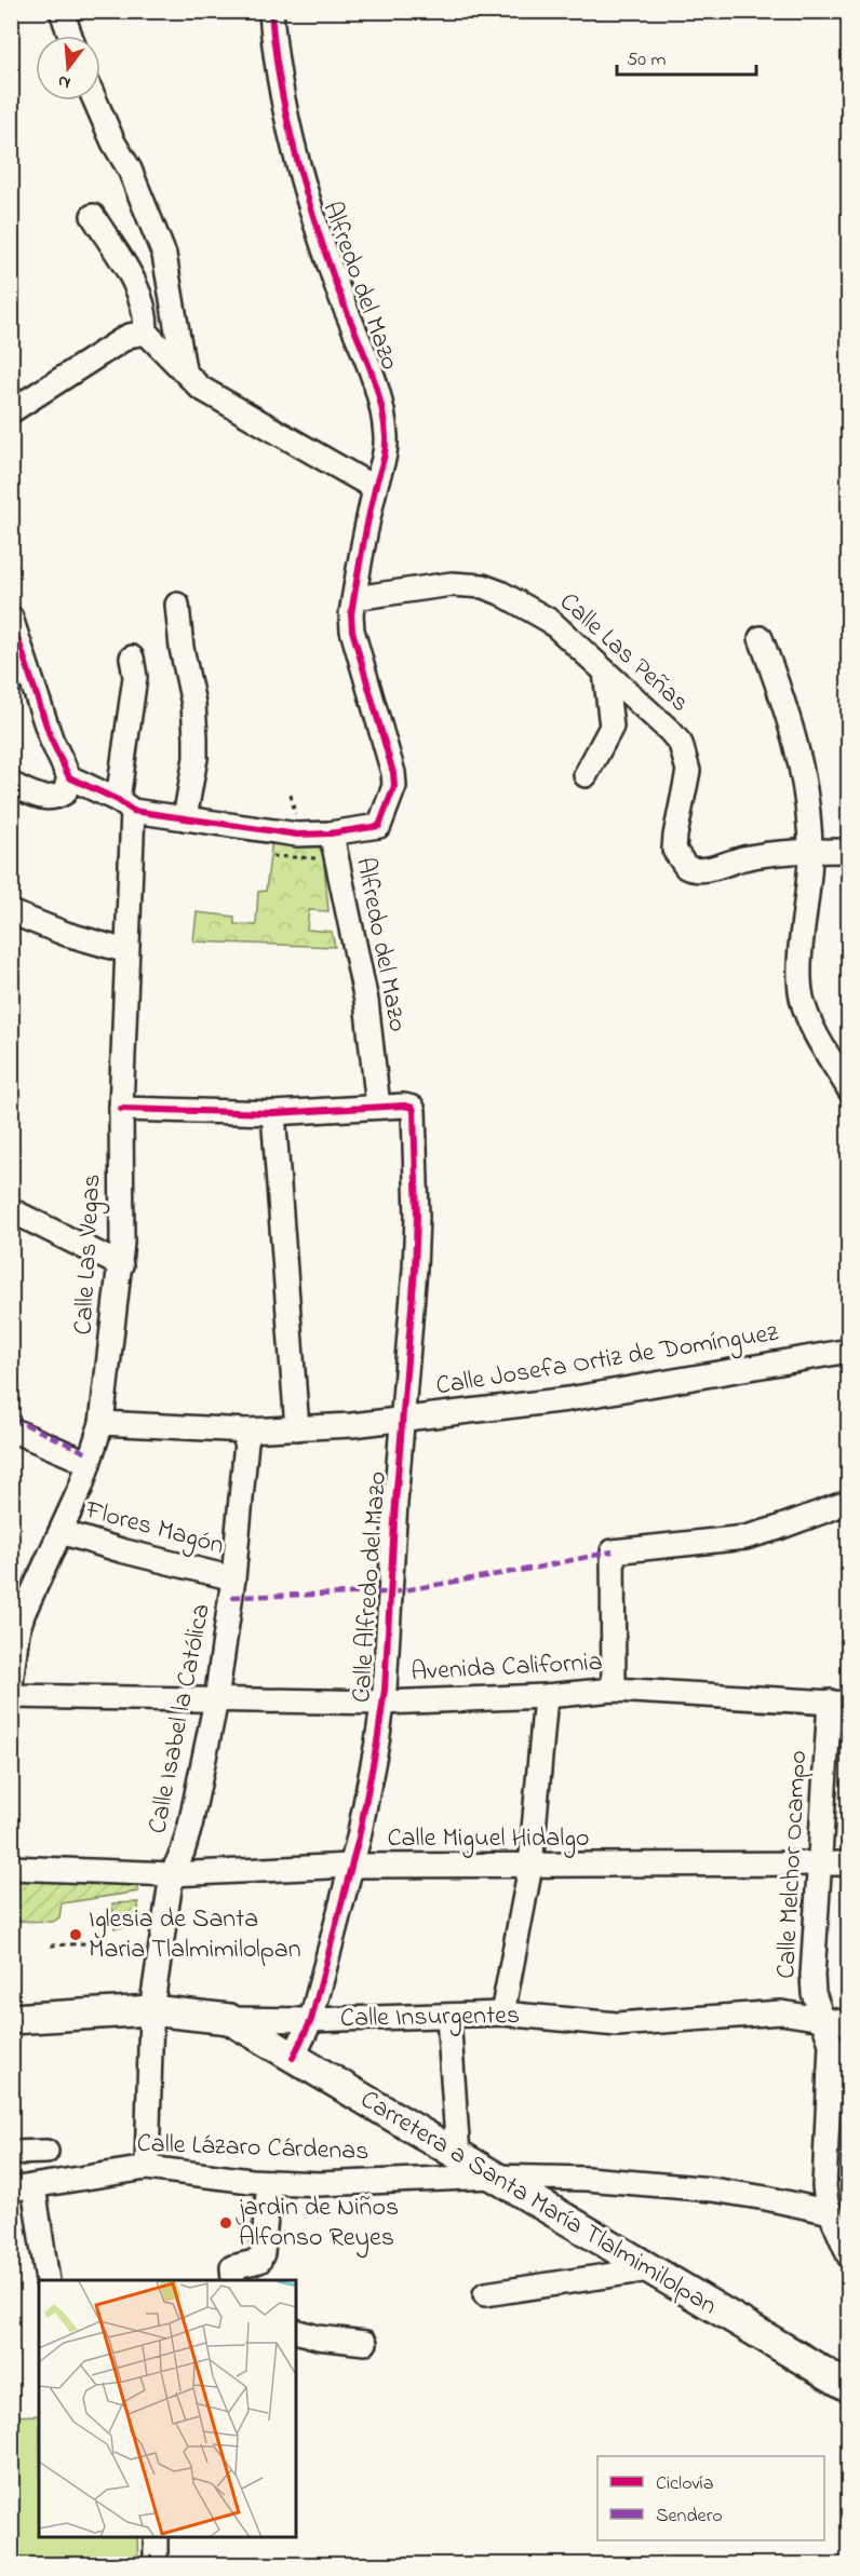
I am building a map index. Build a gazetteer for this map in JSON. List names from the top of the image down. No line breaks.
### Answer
{"streets":{"main road":["Calle Insurgentes","Carretera a Santa María Tlalmimilolpan"],"street":["Alfredo del Mazo","Calle Las Peñas","Calle Las Vegas","Calle Josefa Ortiz de Domínguez","Flores Magón","Calle Alfredo del Mazo","Avenida California","Calle Isabel la Católica","Calle Miguel Hidalgo","Calle Melchor Ocampo","Calle Lázaro Cárdenas"]},"crossings":[["Alfredo del Mazo","Calle Las Peñas"],["Alfredo del Mazo","Calle Alfredo del Mazo"],["Calle Las Vegas","Calle Josefa Ortiz de Domínguez"],["Calle Las Vegas","Flores Magón"],["Calle Josefa Ortiz de Domínguez","Calle Alfredo del Mazo"],["Calle Josefa Ortiz de Domínguez","Calle Isabel la Católica"],["Flores Magón","Calle Isabel la Católica"],["Calle Alfredo del Mazo","Avenida California"],["Calle Alfredo del Mazo","Calle Miguel Hidalgo"],["Calle Alfredo del Mazo","Calle Insurgentes"],["Calle Alfredo del Mazo","Carretera a Santa María Tlalmimilolpan"],["Avenida California","Calle Isabel la Católica"],["Avenida California","Calle Melchor Ocampo"],["Calle Isabel la Católica","Calle Miguel Hidalgo"],["Calle Isabel la Católica","Calle Insurgentes"],["Calle Isabel la Católica","Calle Lázaro Cárdenas"],["Calle Miguel Hidalgo","Calle Melchor Ocampo"],["Calle Melchor Ocampo","Calle Insurgentes"],["Calle Melchor Ocampo","Calle Lázaro Cárdenas"],["Calle Insurgentes","Carretera a Santa María Tlalmimilolpan"],["Calle Lázaro Cárdenas","Carretera a Santa María Tlalmimilolpan"]],"places":["Iglesia de Santa Maria Tlalmimilolpan","jardin de Niños Alfonso Reyes"],"legend":["Ciclovía","Sendero"],"scale_bar":"50 m","north":"bottom"}
